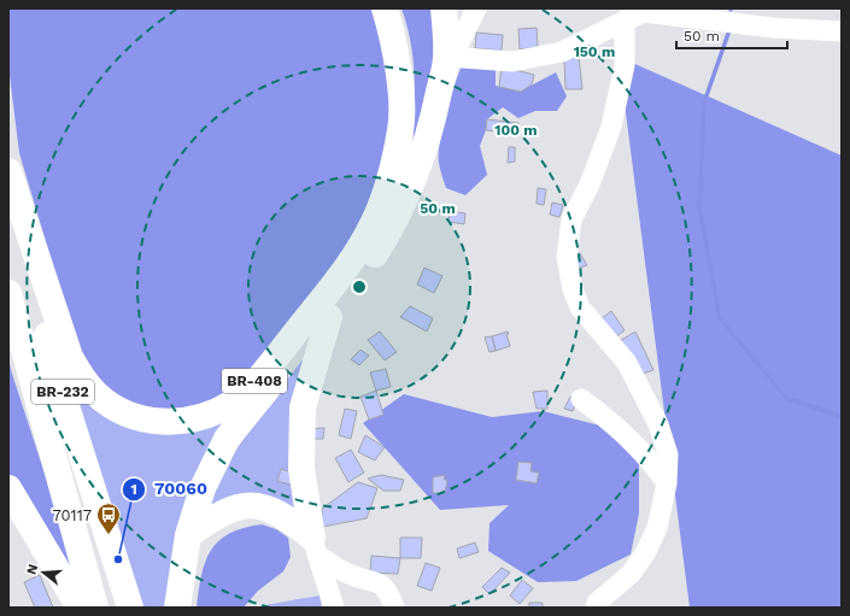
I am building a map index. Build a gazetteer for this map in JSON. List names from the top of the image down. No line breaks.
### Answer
{"streets":{"highway":["BR-408","BR-232"]},"crossings":[["BR-408","BR-232"]],"places":{"bus stop":["70117"],"other":["70060"]},"scale_bar":"50 m","north":"left","rings":["150 m","100 m","50 m"]}
